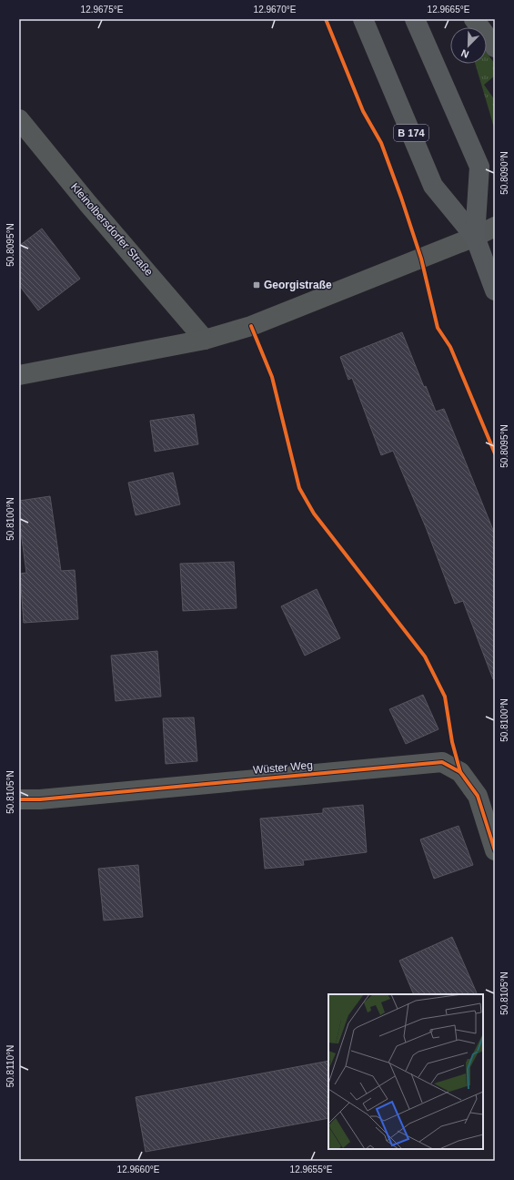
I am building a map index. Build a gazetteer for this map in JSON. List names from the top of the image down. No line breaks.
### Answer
{"streets":{"main road":["B 174"],"street":["Kleinolbersdorfer Straße","Wüster Weg"]},"places":{"transit":["Georgistraße"]},"north":"bottom left","coordinates":["12.9675°E","12.9670°E","12.9665°E","50.8090°N","50.8095°N","50.8100°N","50.8105°N","50.8110°N","12.9660°E","12.9655°E"]}
